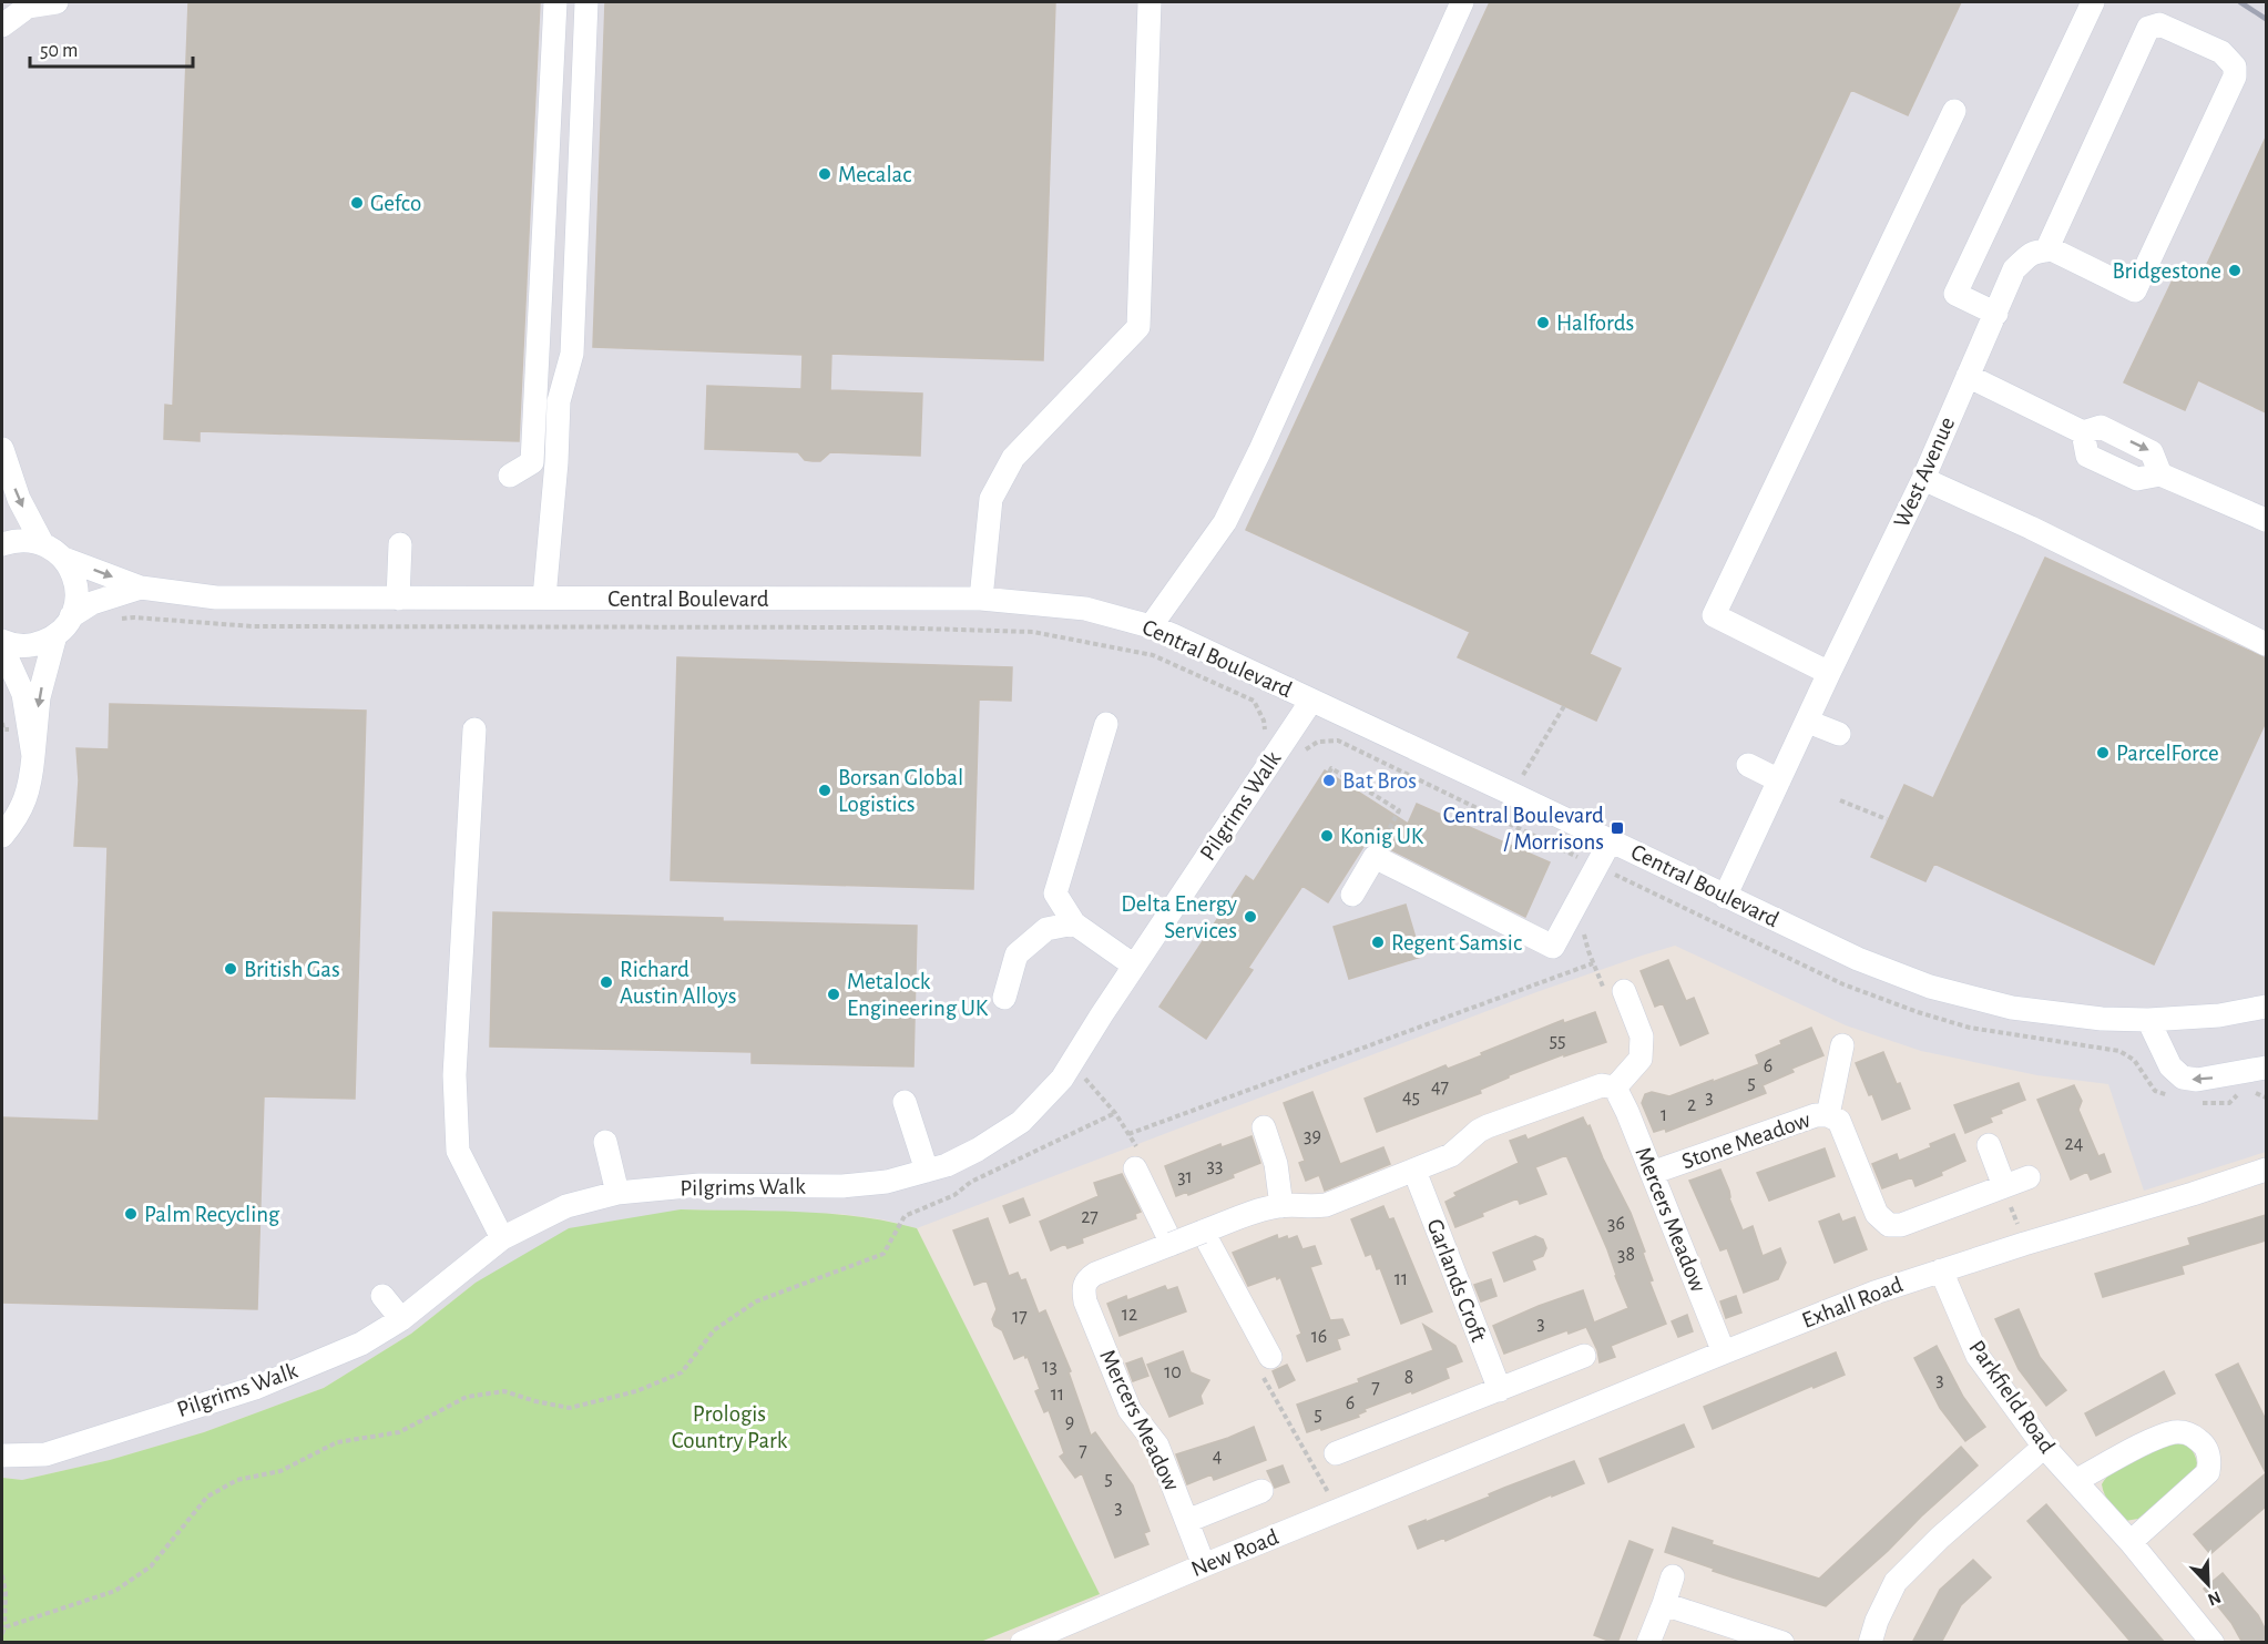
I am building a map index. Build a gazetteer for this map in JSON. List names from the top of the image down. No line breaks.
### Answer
{"streets":{"street":["West Avenue","Central Boulevard","Pilgrims Walk","Stone Meadow","Mercers Meadow","Garlands Croft","Exhall Road","Parkfield Road","New Road"]},"crossings":[["West Avenue","Central Boulevard"],["Central Boulevard","Pilgrims Walk"],["Stone Meadow","Mercers Meadow"],["Mercers Meadow","Garlands Croft"],["Mercers Meadow","Exhall Road"],["Mercers Meadow","New Road"],["Exhall Road","Parkfield Road"],["Exhall Road","New Road"]],"parks":["Prologis Country Park"],"places":{"other":["Mecalac","Gefco","Bridgestone","Halfords","ParcelForce","Bat Bros","Borsan Global Logistics","Konig UK","Delta Energy Services","Regent Samsic","British Gas","Richard Austin Alloys","Metalock Engineering UK","Palm Recycling"],"transit":["Central Boulevard / Morrisons"]},"house_numbers":["55","6","5","47","45","3","2","1","39","24","33","31","27","36","38","11","12","17","3","16","13","10","8","3","7","11","6","5","9","7","4","5","3"],"scale_bar":"50 m","north":"bottom right"}
